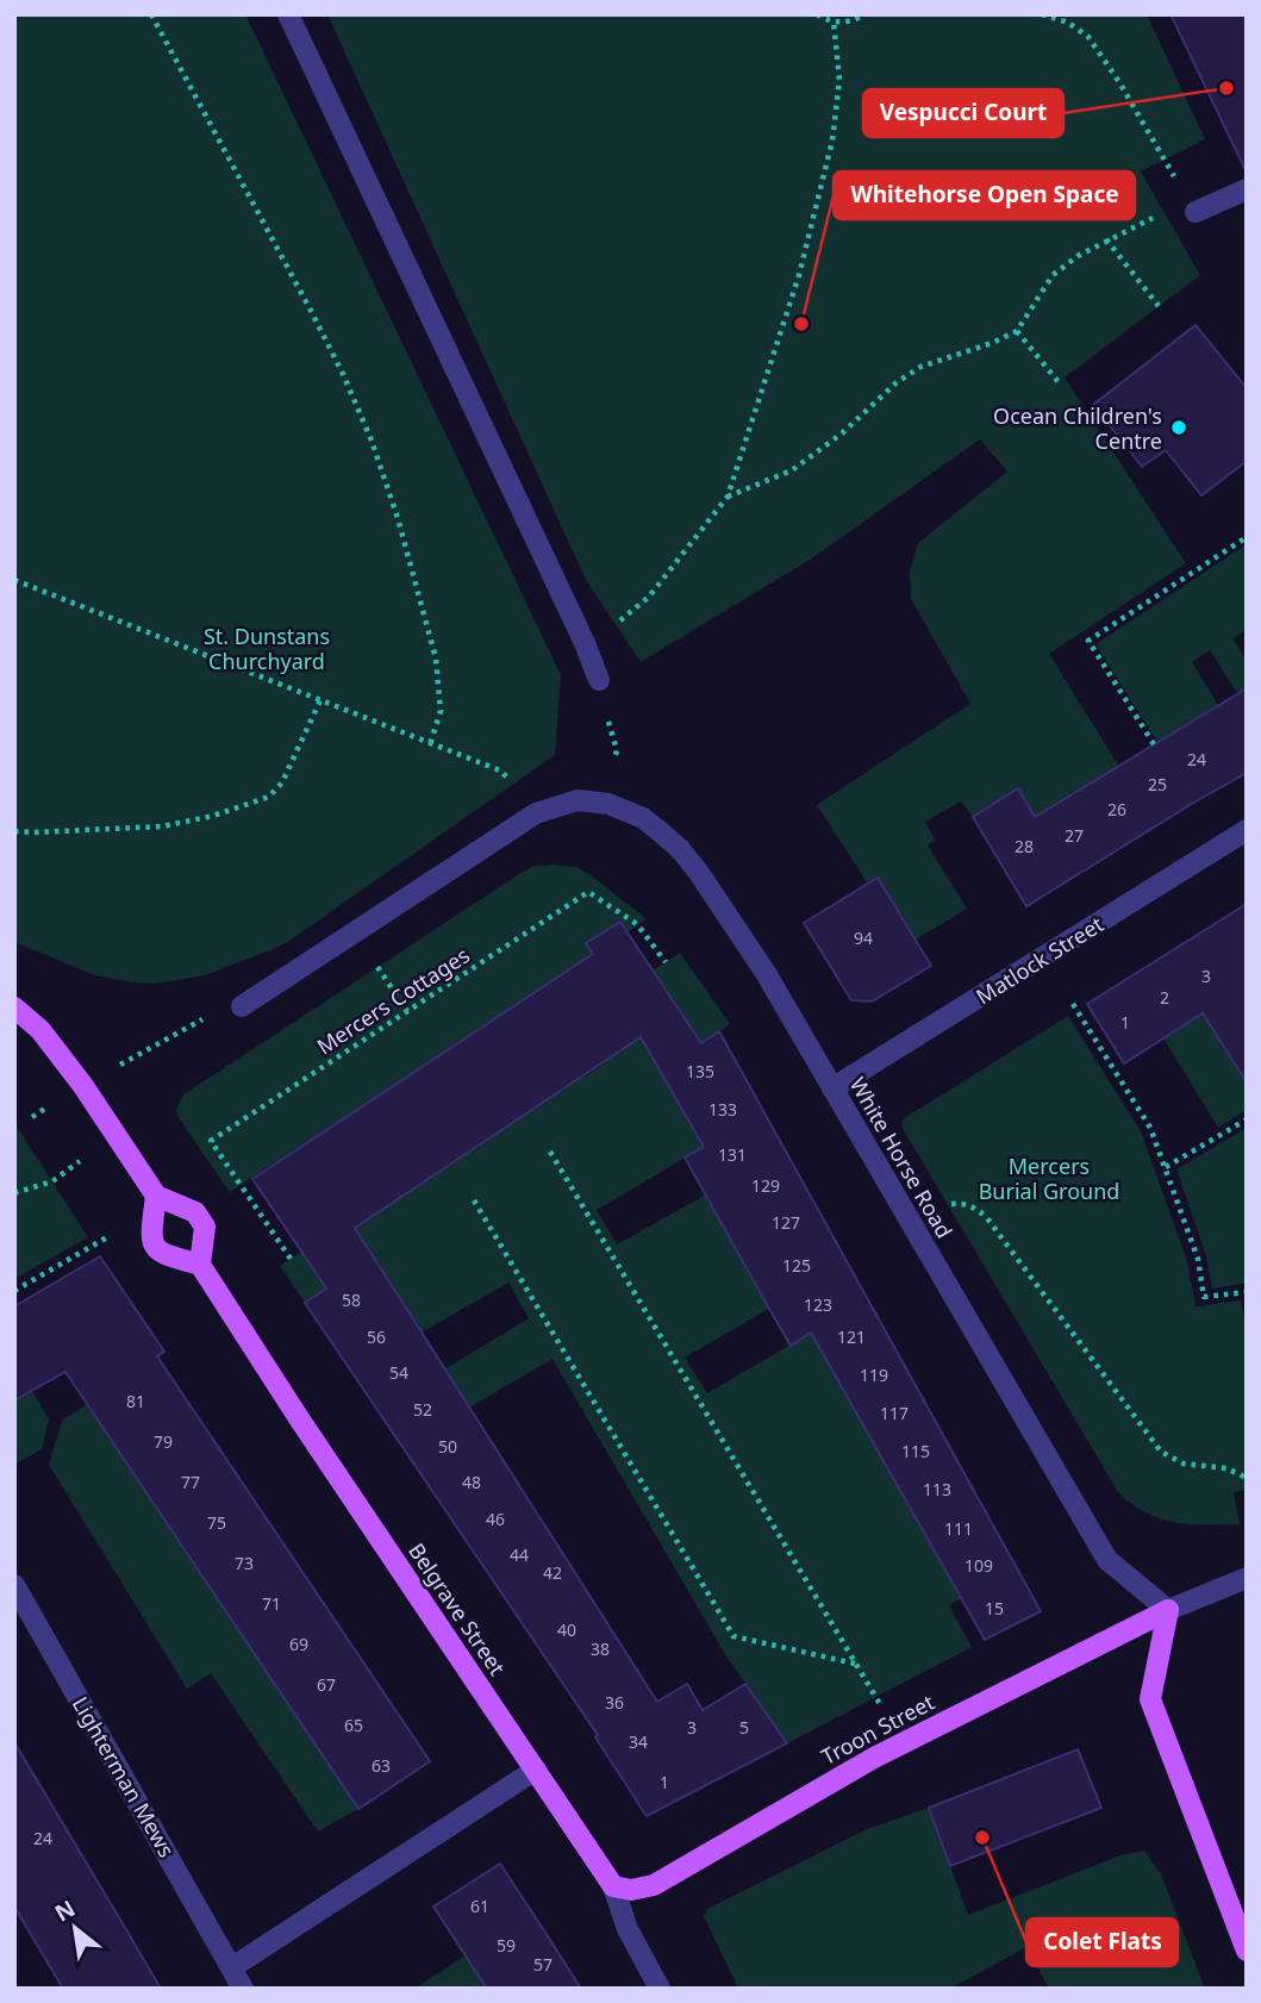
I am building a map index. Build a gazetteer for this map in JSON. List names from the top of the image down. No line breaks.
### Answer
{"streets":{"main road":["Belgrave Street","Troon Street"],"street":["Matlock Street","White Horse Road","Lighterman Mews"],"path":["Mercers Cottages"]},"crossings":[["Matlock Street","White Horse Road"],["White Horse Road","Troon Street"],["Belgrave Street","Troon Street"]],"parks":["St. Dunstans Churchyard","Mercers Burial Ground"],"places":["Vespucci Court","Whitehorse Open Space","Ocean Children's Centre","Colet Flats"],"house_numbers":["24","25","26","27","28","94","3","2","1","135","133","131","129","127","125","58","123","56","121","54","119","81","52","117","79","50","115","77","48","113","46","75","111","44","73","109","42","71","15","40","69","38","67","36","65","3","5","34","63","1","24","61","59","57"],"north":"top left"}
